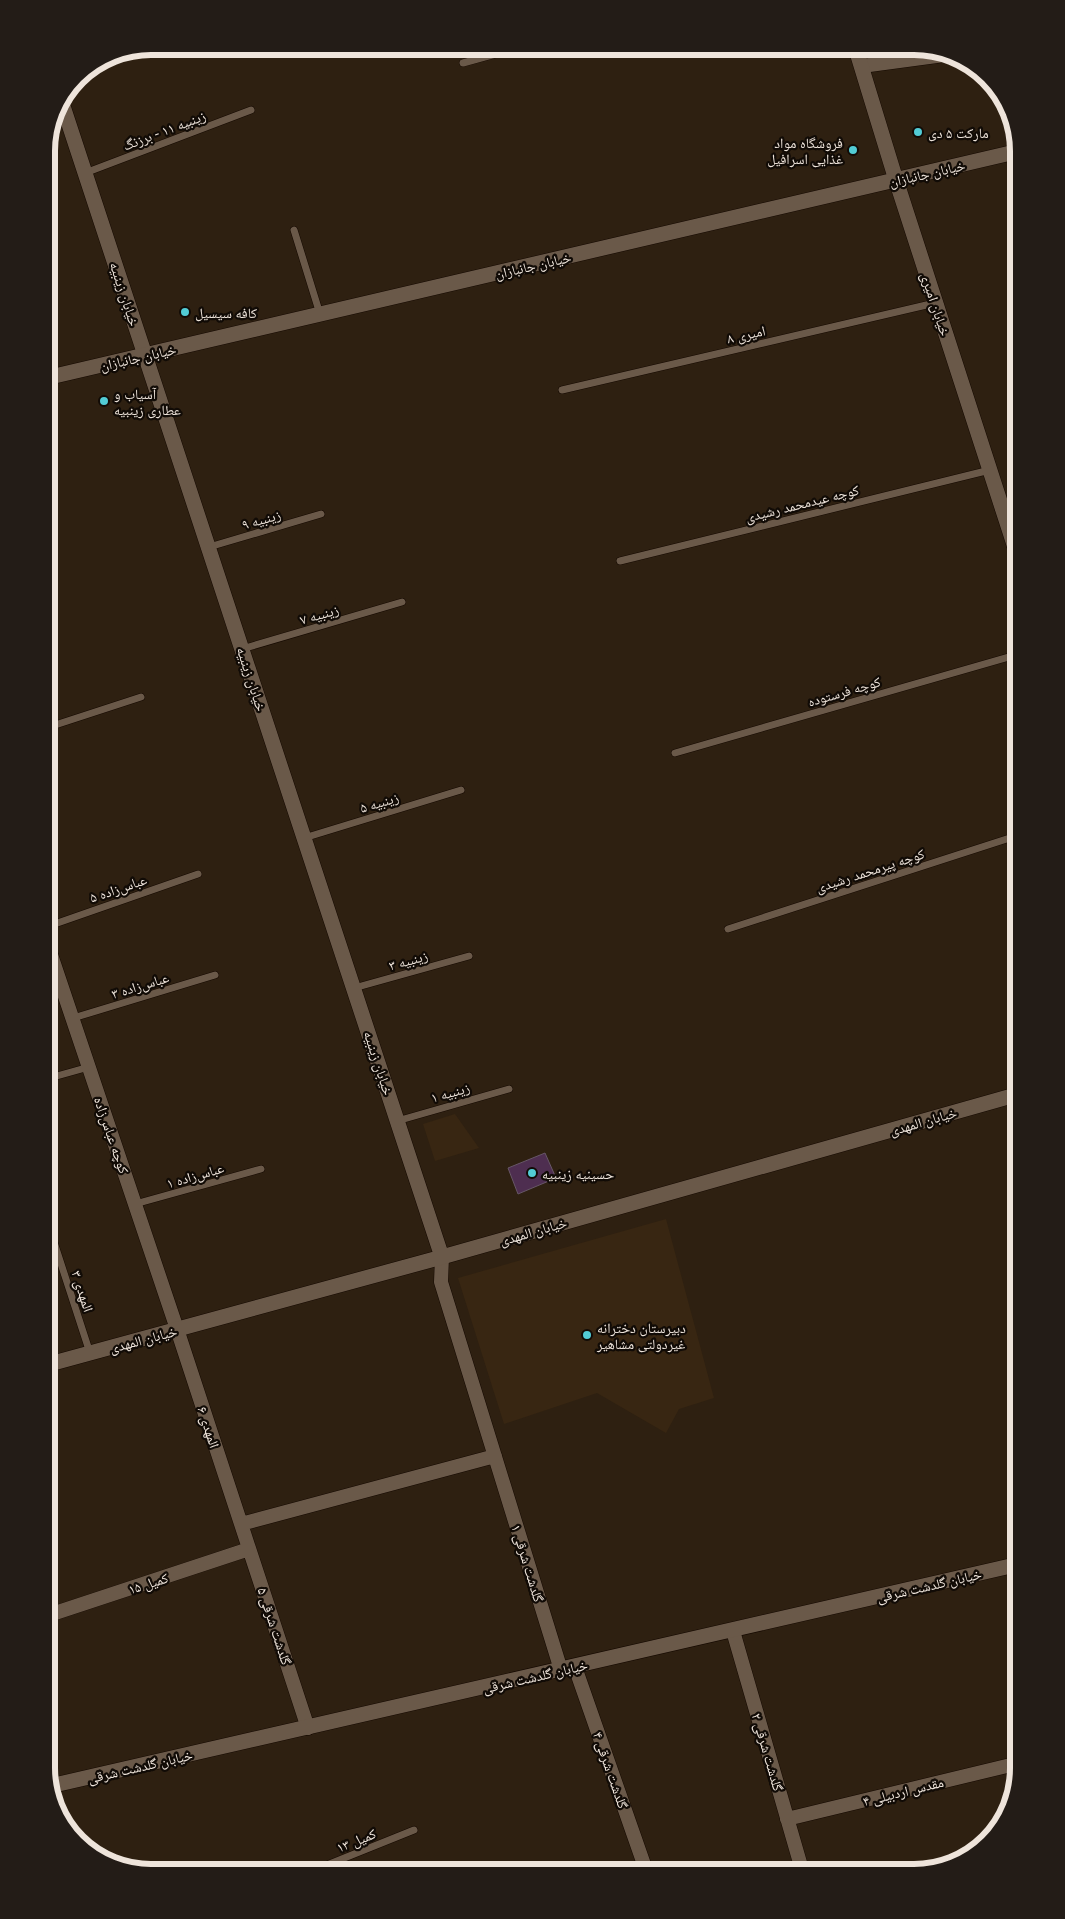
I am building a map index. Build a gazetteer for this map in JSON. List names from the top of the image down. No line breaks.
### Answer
{"streets":{"street":["خیابان جانبازان","خیابان زینبیه","خیابان امیری","خیابان المهدی","کوچه عباس‌زاده","المهدی ۶","گلدشت شرقی ۱","کمیل ۱۵","خیابان گلدشت شرقی","گلدشت شرقی ۵","گلدشت شرقی ۲","گلدشت شرقی ۴","مقدس اردبیلی ۴"],"lane":["زینبیه ۱۱ - برزنگ","امیری ۸","کوچه عیدمحمد رشیدی","زینبیه ۹","زینبیه ۷","کوچه فرستوده","زینبیه ۵","کوچه پیرمحمد رشیدی","عباس‌زاده ۵","زینبیه ۳","عباس‌زاده ۳","زینبیه ۱","عباس‌زاده ۱","المهدی ۳","کمیل ۱۳"]},"crossings":[["زینبیه ۱۱ - برزنگ","خیابان زینبیه"],["خیابان جانبازان","خیابان زینبیه"],["خیابان جانبازان","خیابان امیری"],["خیابان زینبیه","زینبیه ۹"],["خیابان زینبیه","زینبیه ۷"],["خیابان زینبیه","زینبیه ۵"],["خیابان زینبیه","زینبیه ۳"],["خیابان زینبیه","زینبیه ۱"],["خیابان زینبیه","خیابان المهدی"],["خیابان زینبیه","گلدشت شرقی ۱"],["خیابان امیری","امیری ۸"],["خیابان امیری","کوچه عیدمحمد رشیدی"],["عباس‌زاده ۳","کوچه عباس‌زاده"],["خیابان المهدی","کوچه عباس‌زاده"],["خیابان المهدی","المهدی ۳"],["خیابان المهدی","المهدی ۶"],["خیابان المهدی","گلدشت شرقی ۱"],["کوچه عباس‌زاده","عباس‌زاده ۱"],["کوچه عباس‌زاده","المهدی ۶"],["المهدی ۶","گلدشت شرقی ۵"],["گلدشت شرقی ۱","خیابان گلدشت شرقی"],["گلدشت شرقی ۱","گلدشت شرقی ۴"],["کمیل ۱۵","گلدشت شرقی ۵"],["خیابان گلدشت شرقی","گلدشت شرقی ۵"],["خیابان گلدشت شرقی","گلدشت شرقی ۲"],["خیابان گلدشت شرقی","گلدشت شرقی ۴"],["گلدشت شرقی ۲","مقدس اردبیلی ۴"]],"places":["مارکت ۵ دی","فروشگاه مواد غذایی اسرافیل","کافه سیسیل","آسیاب و عطاری زینبیه","حسینیه زینبیه","دبیرستان دخترانه غیردولتی مشاهیر"]}
